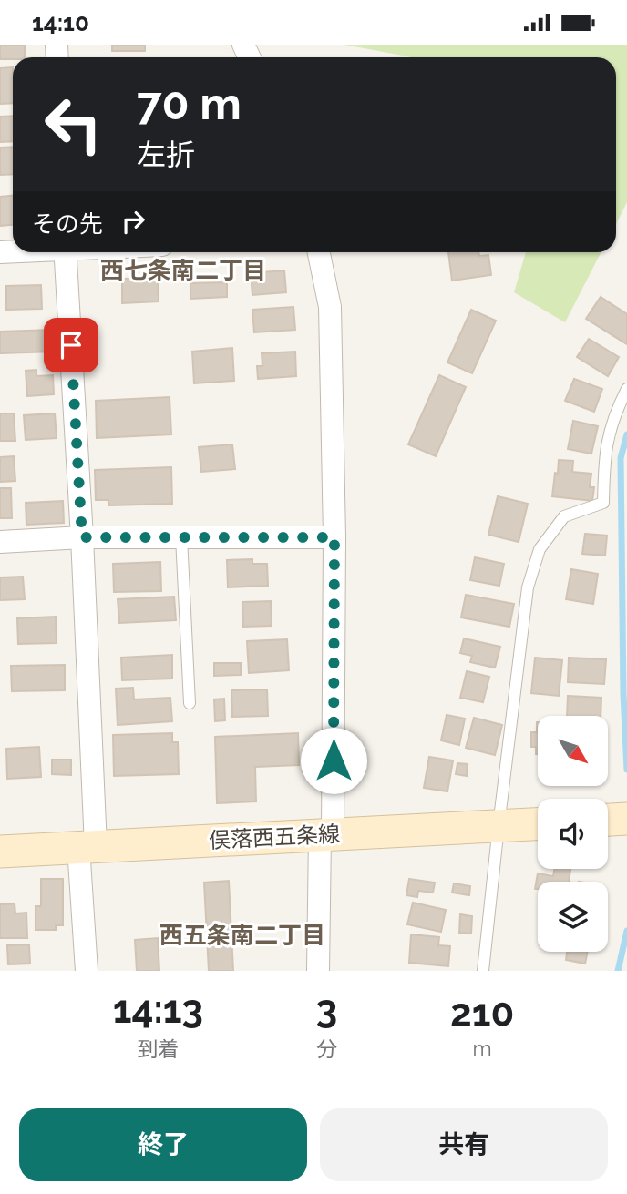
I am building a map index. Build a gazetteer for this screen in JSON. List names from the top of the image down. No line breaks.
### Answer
{"streets":{"main road":["俣落西五条線"]},"districts":["西七条南二丁目","西五条南二丁目"],"north":"bottom right","page":{"status":"14:10","turn":["70 m","左折"],"then":"その先","eta":["14:13","到着","3","分","210","m"],"buttons":["終了","共有"]}}
